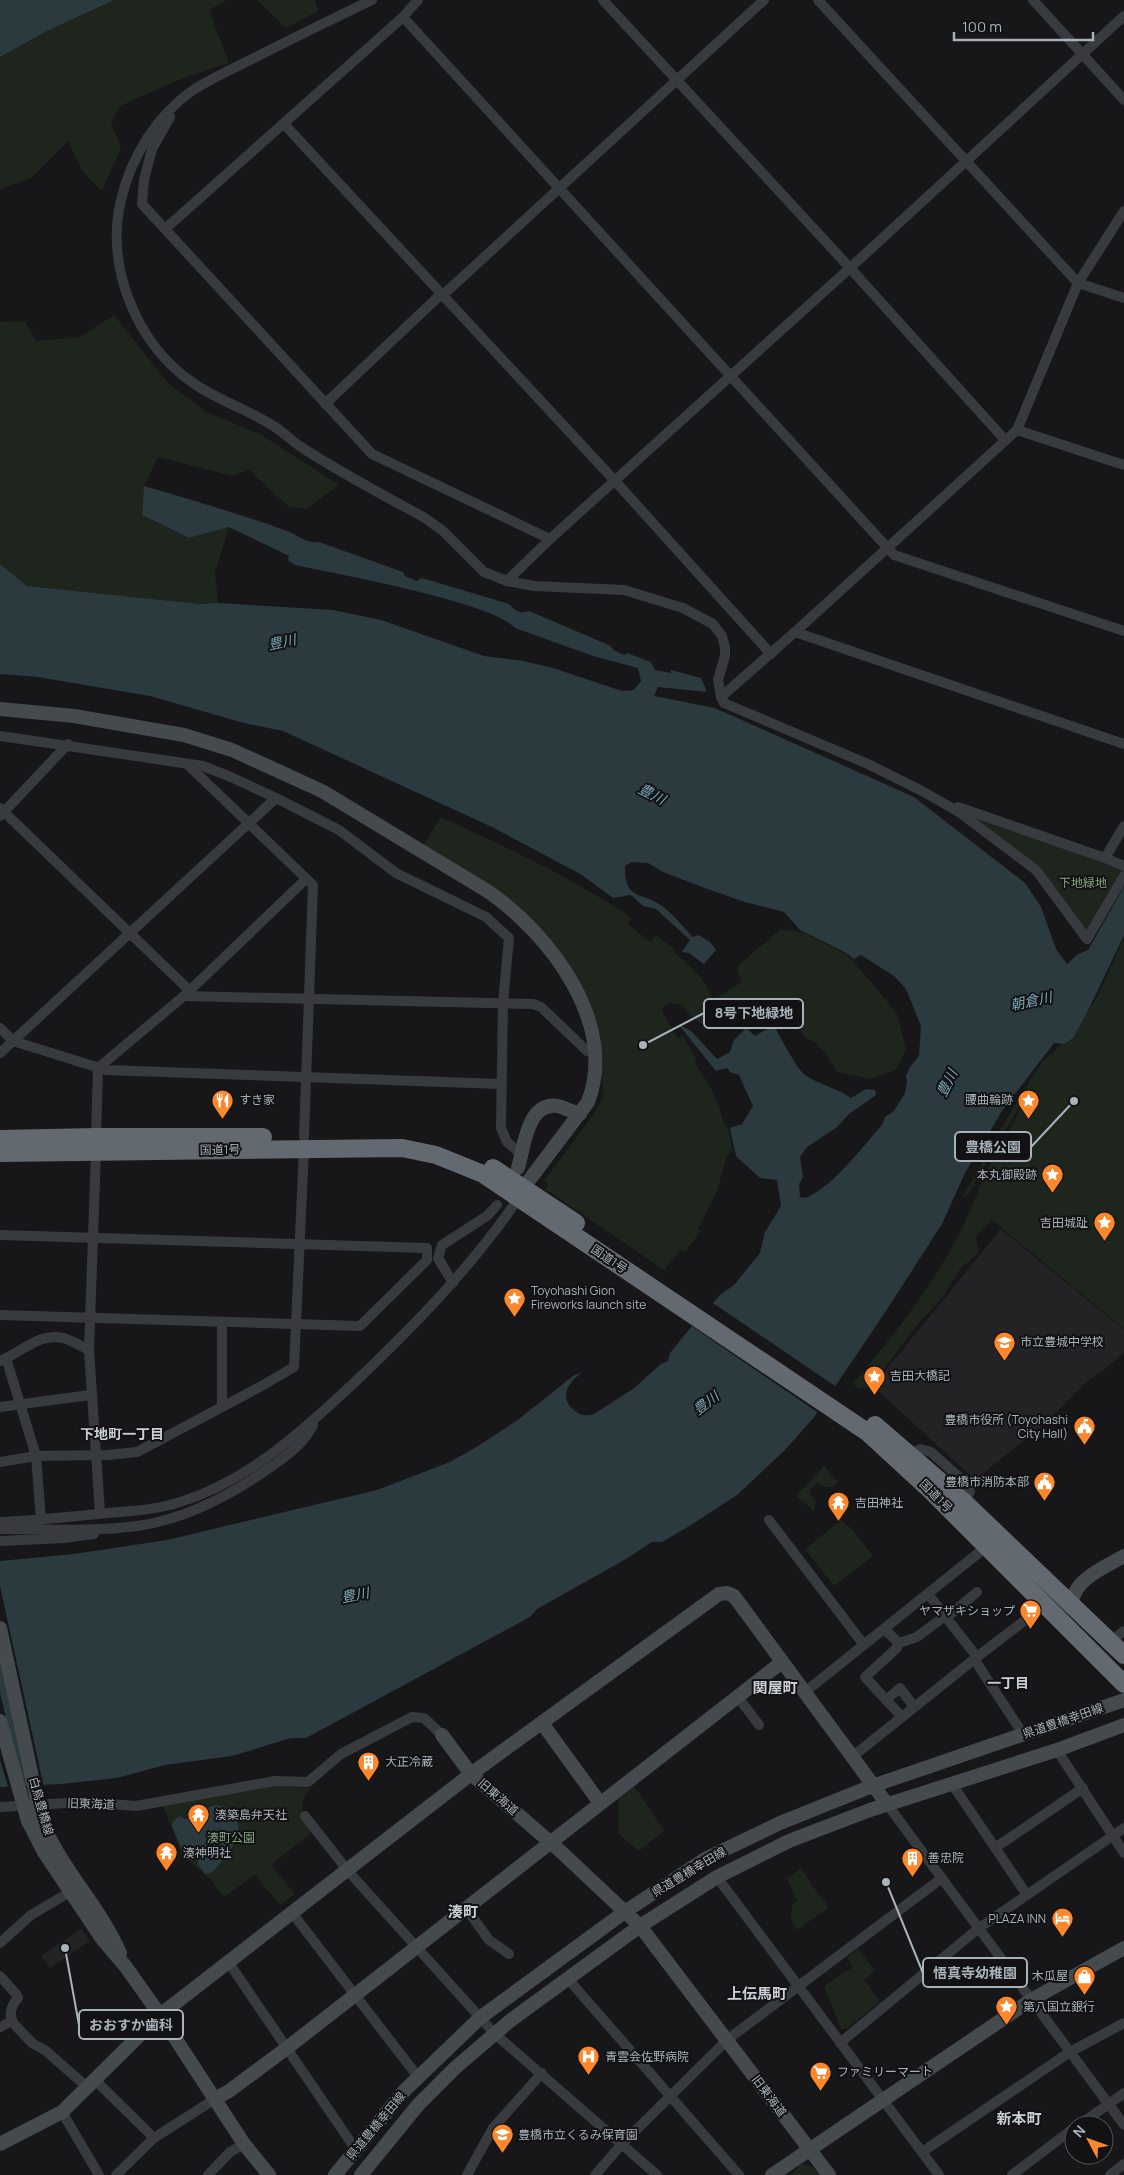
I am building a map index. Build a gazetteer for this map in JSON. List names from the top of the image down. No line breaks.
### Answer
{"streets":{"highway":["国道1号"],"street":["県道豊橋幸田線","旧東海道","白鳥豊橋線"]},"crossings":[["県道豊橋幸田線","旧東海道"],["旧東海道","白鳥豊橋線"]],"districts":["下地町一丁目","一丁目","関屋町","湊町","上伝馬町","新本町"],"water":["豊川","朝倉川"],"parks":["下地緑地","湊町公園"],"places":{"other":["8号下地緑地","豊橋公園","悟真寺幼稚園","おおすか歯科"],"restaurant":["すき家"],"place":["腰曲輪跡","本丸御殿跡","吉田城趾","Toyohashi Gion Fireworks launch site","吉田大橋記","第八国立銀行"],"school or university":["市立豊城中学校","豊橋市立くるみ保育園"],"public building":["豊橋市役所 (Toyohashi City Hall)","豊橋市消防本部"],"temple":["吉田神社","湊築島弁天社","湊神明社"],"supermarket":["ヤマザキショップ","ファミリーマート"],"building":["大正冷蔵","善忠院"],"hotel":["PLAZA INN"],"shop":["木瓜屋"],"hospital":["青雲会佐野病院"]},"scale_bar":"100 m","north":"top left"}
